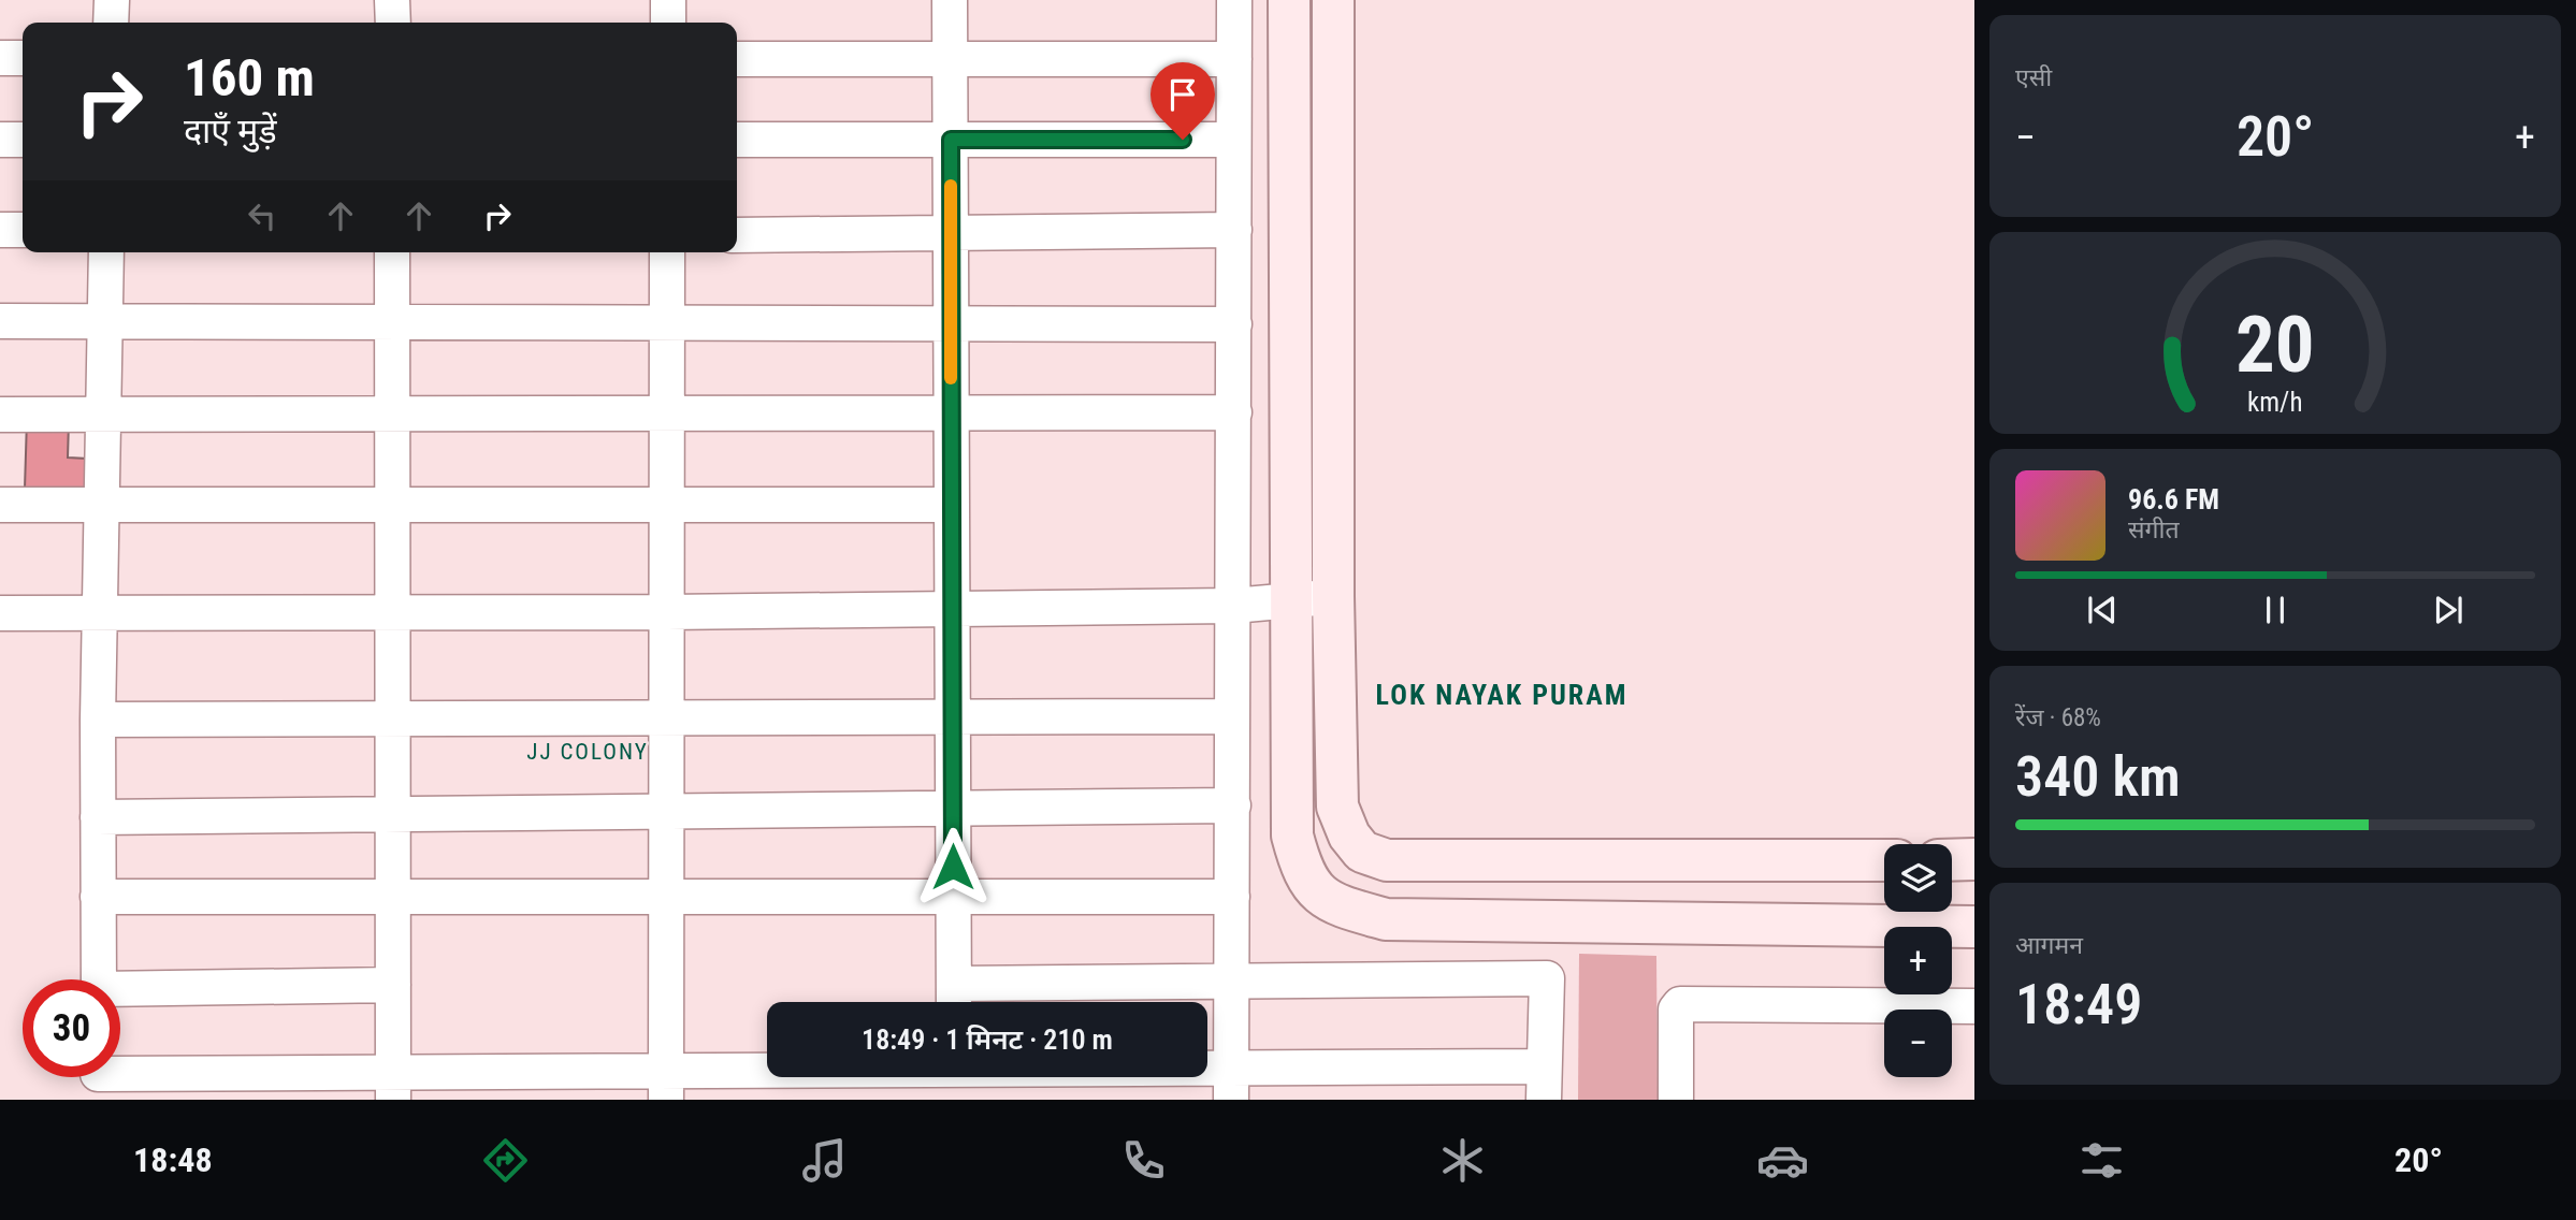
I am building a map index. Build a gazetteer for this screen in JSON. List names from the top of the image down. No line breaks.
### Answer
{"districts":["LOK NAYAK PURAM","JJ COLONY"],"page":{"tile":["एसी",["रेंज · 68%","340 km"],["आगमन","18:49"]],"turn":["160 m","दाएँ मुड़ें"],"heat":["−","20°","+"],"song":["96.6 FM","संगीत"],"map_buttons":["+","−"],"limit":"30","trip":"18:49 · 1 मिनट · 210 m","tabs":["18:48","20°"],"gauge":["20","km/h"]}}
